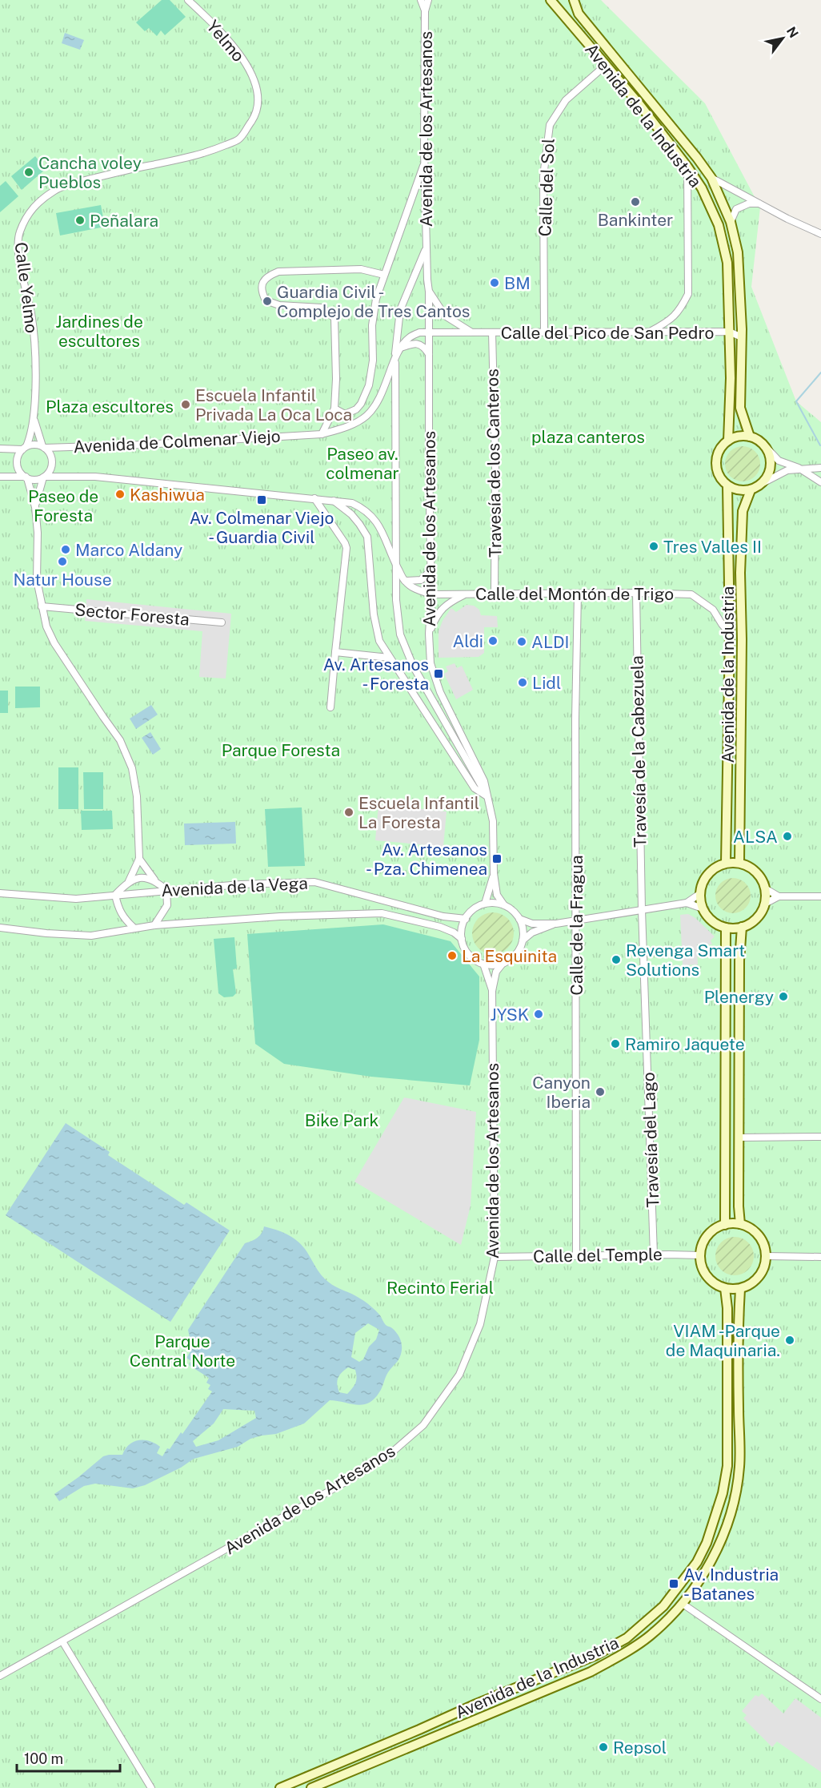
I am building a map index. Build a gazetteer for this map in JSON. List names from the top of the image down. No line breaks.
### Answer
{"streets":{"street":["Yelmo","Avenida de la Industria","Avenida de los Artesanos","Calle del Sol","Calle Yelmo","Calle del Pico de San Pedro","Avenida de Colmenar Viejo","Travesía de los Canteros","Calle del Montón de Trigo","Sector Foresta","Travesía de la Cabezuela","Avenida de la Vega","Calle de la Fragua","Travesía del Lago","Calle del Temple"]},"crossings":[["Yelmo","Calle Yelmo"],["Avenida de la Industria","Calle del Sol"],["Avenida de la Industria","Calle del Pico de San Pedro"],["Avenida de la Industria","Calle del Montón de Trigo"],["Avenida de la Industria","Calle del Temple"],["Avenida de los Artesanos","Calle del Pico de San Pedro"],["Avenida de los Artesanos","Avenida de Colmenar Viejo"],["Avenida de los Artesanos","Calle del Montón de Trigo"],["Avenida de los Artesanos","Avenida de la Vega"],["Avenida de los Artesanos","Calle del Temple"],["Calle del Sol","Calle del Pico de San Pedro"],["Calle del Pico de San Pedro","Travesía de los Canteros"],["Travesía de los Canteros","Calle del Montón de Trigo"],["Calle del Montón de Trigo","Travesía de la Cabezuela"],["Calle del Montón de Trigo","Calle de la Fragua"],["Travesía de la Cabezuela","Travesía del Lago"],["Calle de la Fragua","Calle del Temple"],["Travesía del Lago","Calle del Temple"]],"parks":["Jardines de escultores","Plaza escultores","plaza canteros","Paseo av. colmenar","Paseo de Foresta","Parque Foresta","Bike Park","Recinto Ferial","Parque Central Norte"],"places":{"other":["Cancha voley Pueblos","Bankinter","Peñalara","BM","Guardia Civil - Complejo de Tres Cantos","Escuela Infantil Privada La Oca Loca","Kashiwua","Tres Valles II","Marco Aldany","Natur House","Aldi","ALDI","Lidl","Escuela Infantil La Foresta","ALSA","La Esquinita","Revenga Smart Solutions","Plenergy","JYSK","Ramiro Jaquete","Canyon Iberia","VIAM -Parque de Maquinaria.","Repsol"],"transit":["Av. Colmenar Viejo - Guardia Civil","Av. Artesanos - Foresta","Av. Artesanos - Pza. Chimenea","Av. Industria - Batanes"]},"scale_bar":"100 m","north":"top right"}
